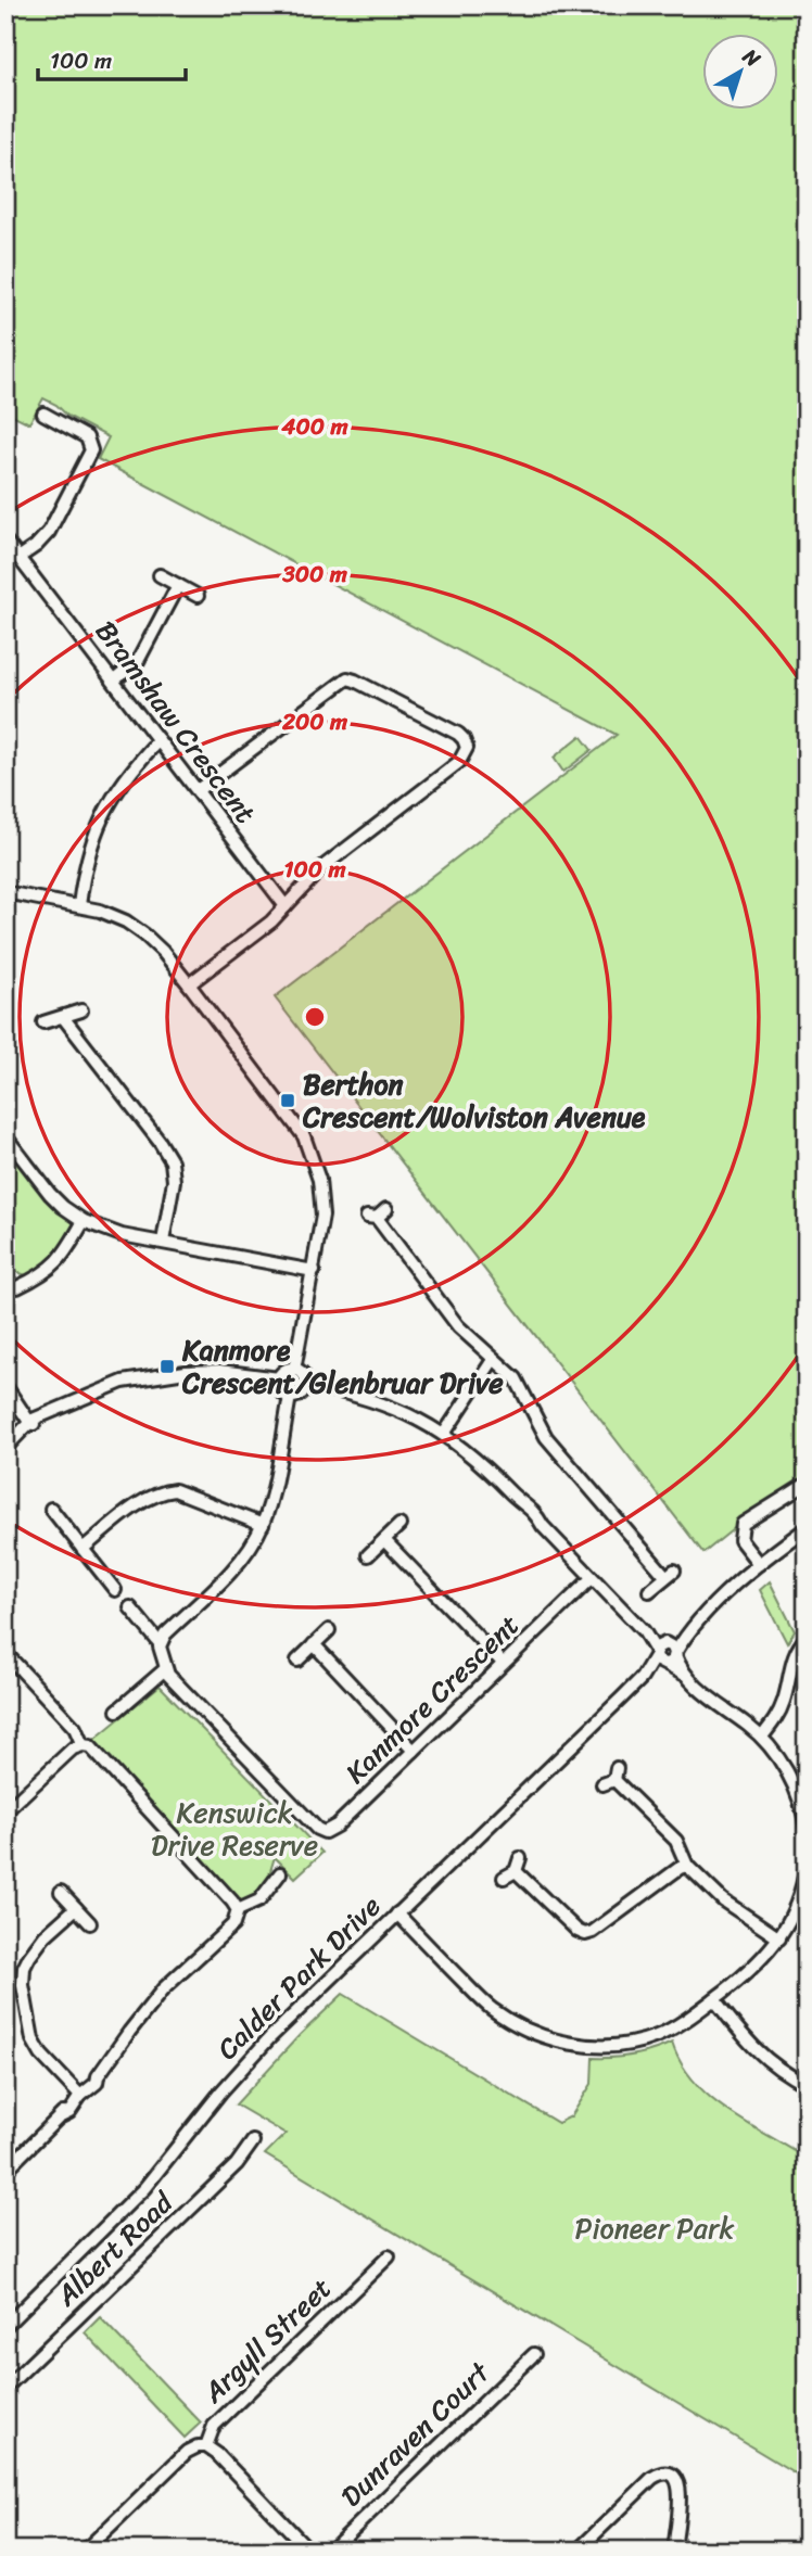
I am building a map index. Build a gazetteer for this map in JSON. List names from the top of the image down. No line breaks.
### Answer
{"streets":{"street":["Bramshaw Crescent","Kanmore Crescent","Calder Park Drive","Albert Road","Argyll Street","Dunraven Court"]},"parks":["Kenswick Drive Reserve","Pioneer Park"],"places":{"transit":["Berthon Crescent/Wolviston Avenue","Kanmore Crescent/Glenbruar Drive"]},"scale_bar":"100 m","north":"top right","rings":["400 m","300 m","200 m","100 m"]}
